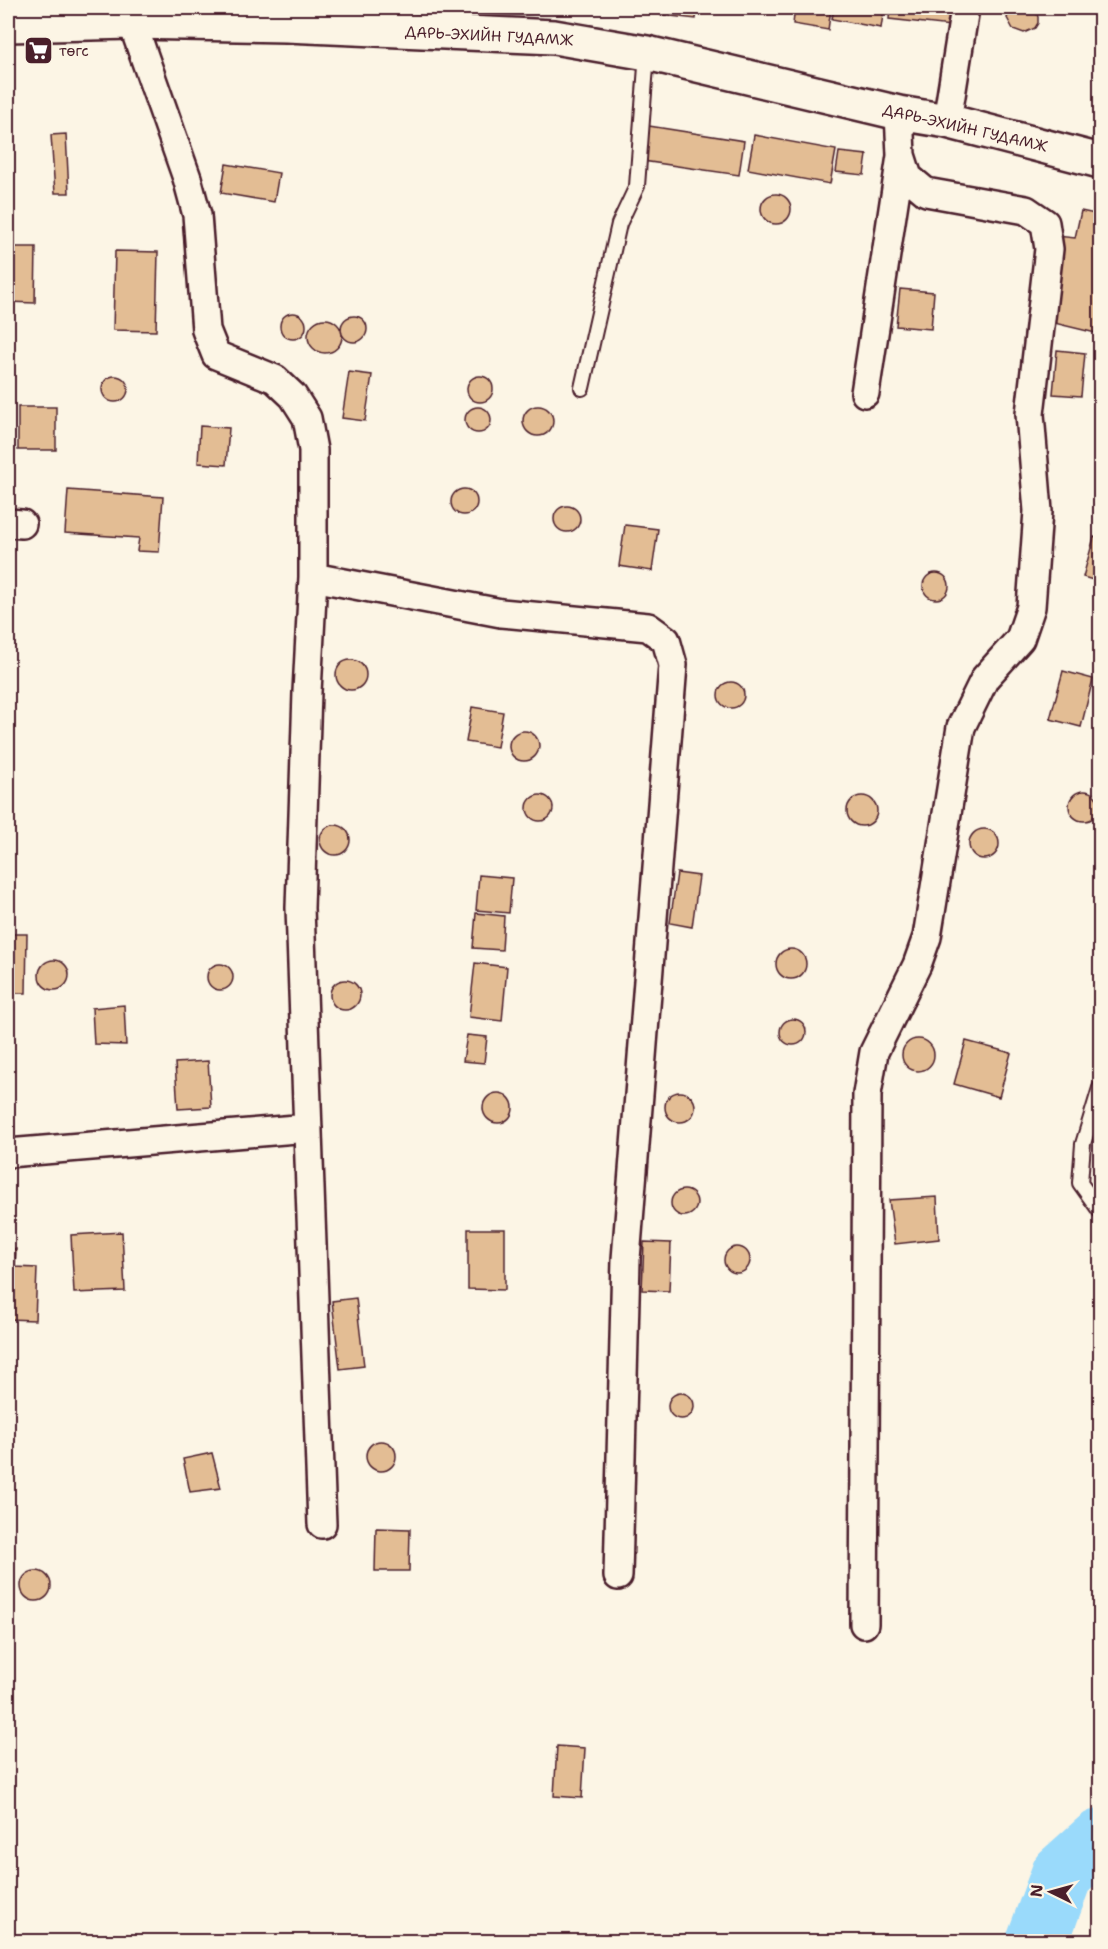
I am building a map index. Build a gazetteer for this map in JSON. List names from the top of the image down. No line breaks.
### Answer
{"streets":{"main road":["ДАРЬ-ЭХИЙН ГУДАМЖ"]},"places":{"supermarket":["төгс"]},"north":"left"}
